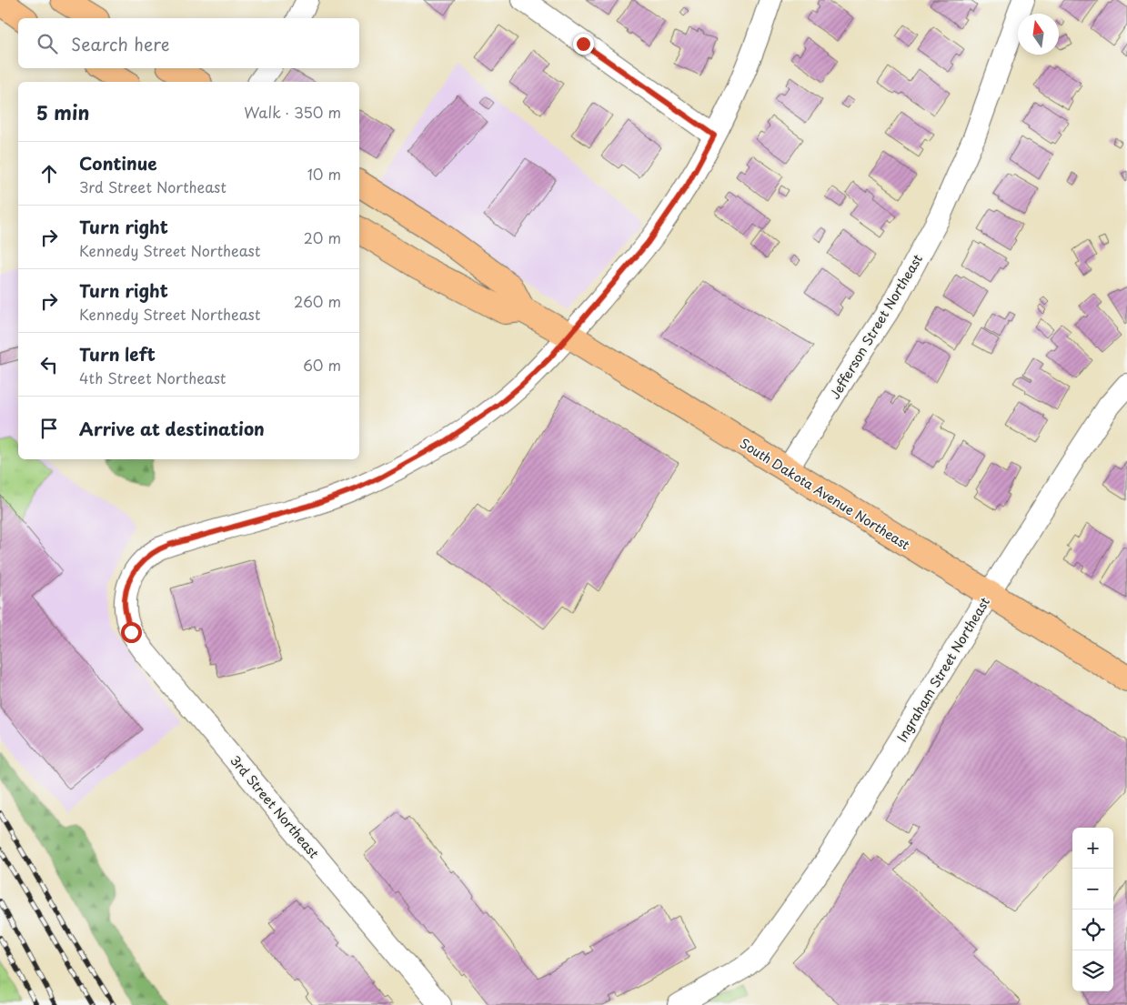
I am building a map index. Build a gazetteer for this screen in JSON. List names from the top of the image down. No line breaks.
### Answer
{"streets":{"main road":["South Dakota Avenue Northeast"],"street":["Jefferson Street Northeast","Ingraham Street Northeast","3rd Street Northeast"]},"crossings":[["Jefferson Street Northeast","South Dakota Avenue Northeast"],["South Dakota Avenue Northeast","Ingraham Street Northeast"],["South Dakota Avenue Northeast","3rd Street Northeast"]],"north":"top","page":{"search":"Search here","heading":["5 min","Walk · 350 m"],"list":[["Continue","3rd Street Northeast","10 m"],["Turn right","Kennedy Street Northeast","20 m"],["Turn right","Kennedy Street Northeast","260 m"],["Turn left","4th Street Northeast","60 m"],"Arrive at destination"],"map_buttons":["+","−"]}}
